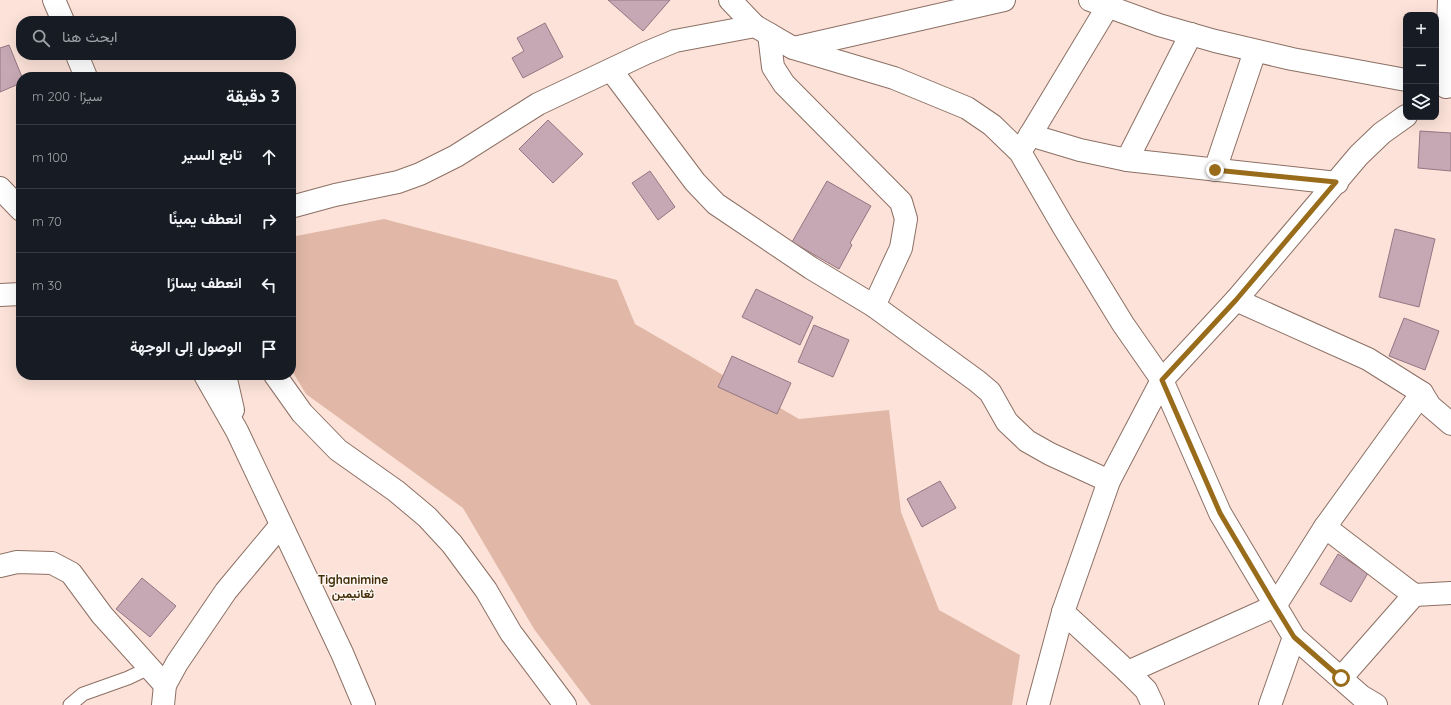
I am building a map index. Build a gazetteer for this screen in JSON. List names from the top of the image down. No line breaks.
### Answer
{"districts":["Tighanimine ثغانيمين"],"page":{"map_buttons":["+","−"],"search":"ابحث هنا","heading":["3 دقيقة","سيرًا · 200 m"],"list":[["تابع السير","100 m"],["انعطف يمينًا","70 m"],["انعطف يسارًا","30 m"],"الوصول إلى الوجهة"]}}
